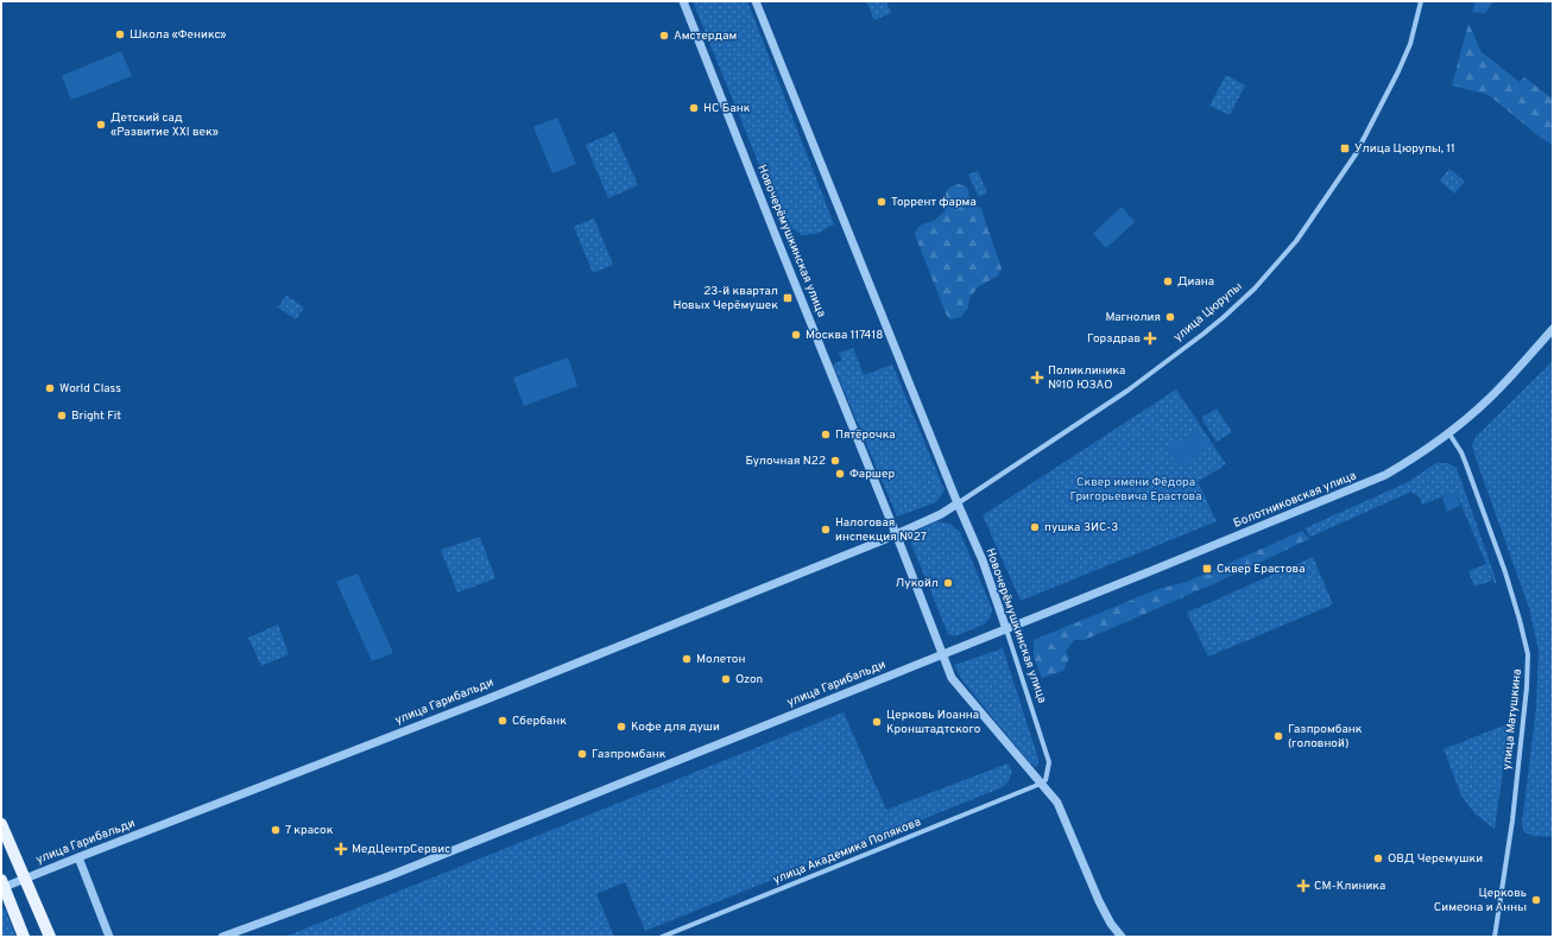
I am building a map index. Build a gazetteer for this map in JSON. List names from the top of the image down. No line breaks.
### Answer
{"streets":{"street":["Новочерёмушкинская улица","улица Цюрупы","Болотниковская улица","улица Гарибальди","улица Матушкина","улица Академика Полякова"]},"crossings":[["Новочерёмушкинская улица","улица Цюрупы"],["Новочерёмушкинская улица","Болотниковская улица"],["Новочерёмушкинская улица","улица Гарибальди"],["Новочерёмушкинская улица","улица Академика Полякова"],["улица Цюрупы","улица Гарибальди"],["Болотниковская улица","улица Гарибальди"],["Болотниковская улица","улица Матушкина"]],"parks":["Сквер имени Фёдора Григорьевича Ерастова"],"places":{"other":["Школа «Феникс»","Амстердам","НС Банк","Детский сад «Развитие XXI век»","Торрент фарма","Диана","Магнолия","Москва 117418","World Class","Bright Fit","Пятёрочка","Булочная N22","Фаршер","пушка ЗИС-3","Налоговая инспекция №27","Лукойл","Молетон","Ozon","Сбербанк","Церковь Иоанна Кронштадтского","Кофе для души","Газпромбанк (головной)","Газпромбанк","7 красок","ОВД Черемушки","Церковь Симеона и Анны"],"transit":["Улица Цюрупы, 11","23-й квартал Новых Черёмушек","Сквер Ерастова"],"health":["Горздрав","Поликлиника №10 ЮЗАО","МедЦентрСервис","СМ-Клиника"]}}
